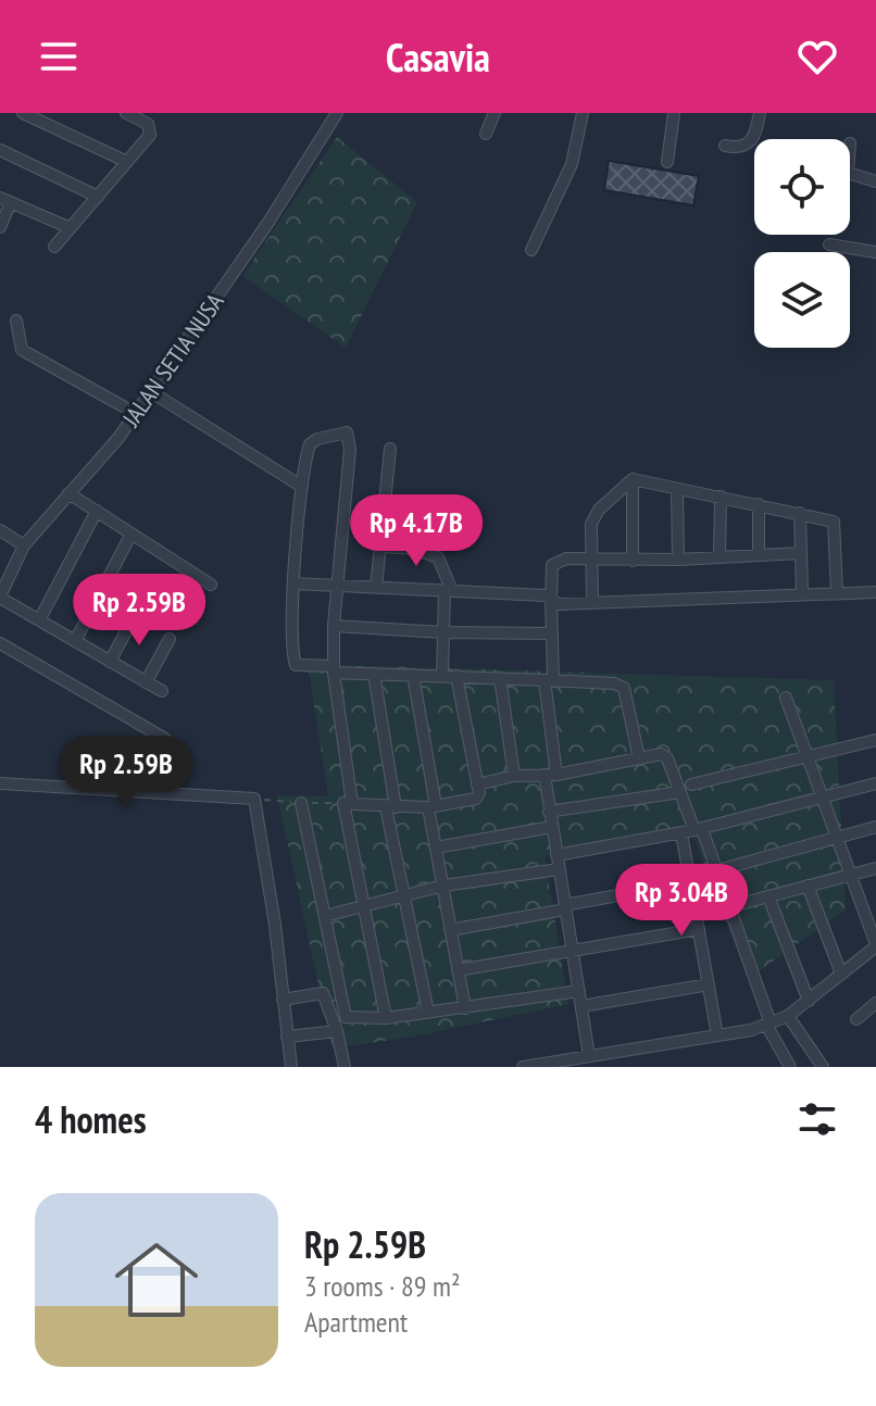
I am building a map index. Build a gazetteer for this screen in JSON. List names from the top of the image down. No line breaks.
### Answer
{"streets":{"street":["JALAN SETIA NUSA"]},"page":{"header":"Casavia","price":["Rp 4.17B","Rp 2.59B","Rp 2.59B","Rp 3.04B"],"heading":"4 homes","list":[{"name":"Rp 2.59B","note":"3 rooms · 89 m² · Apartment"}]}}
